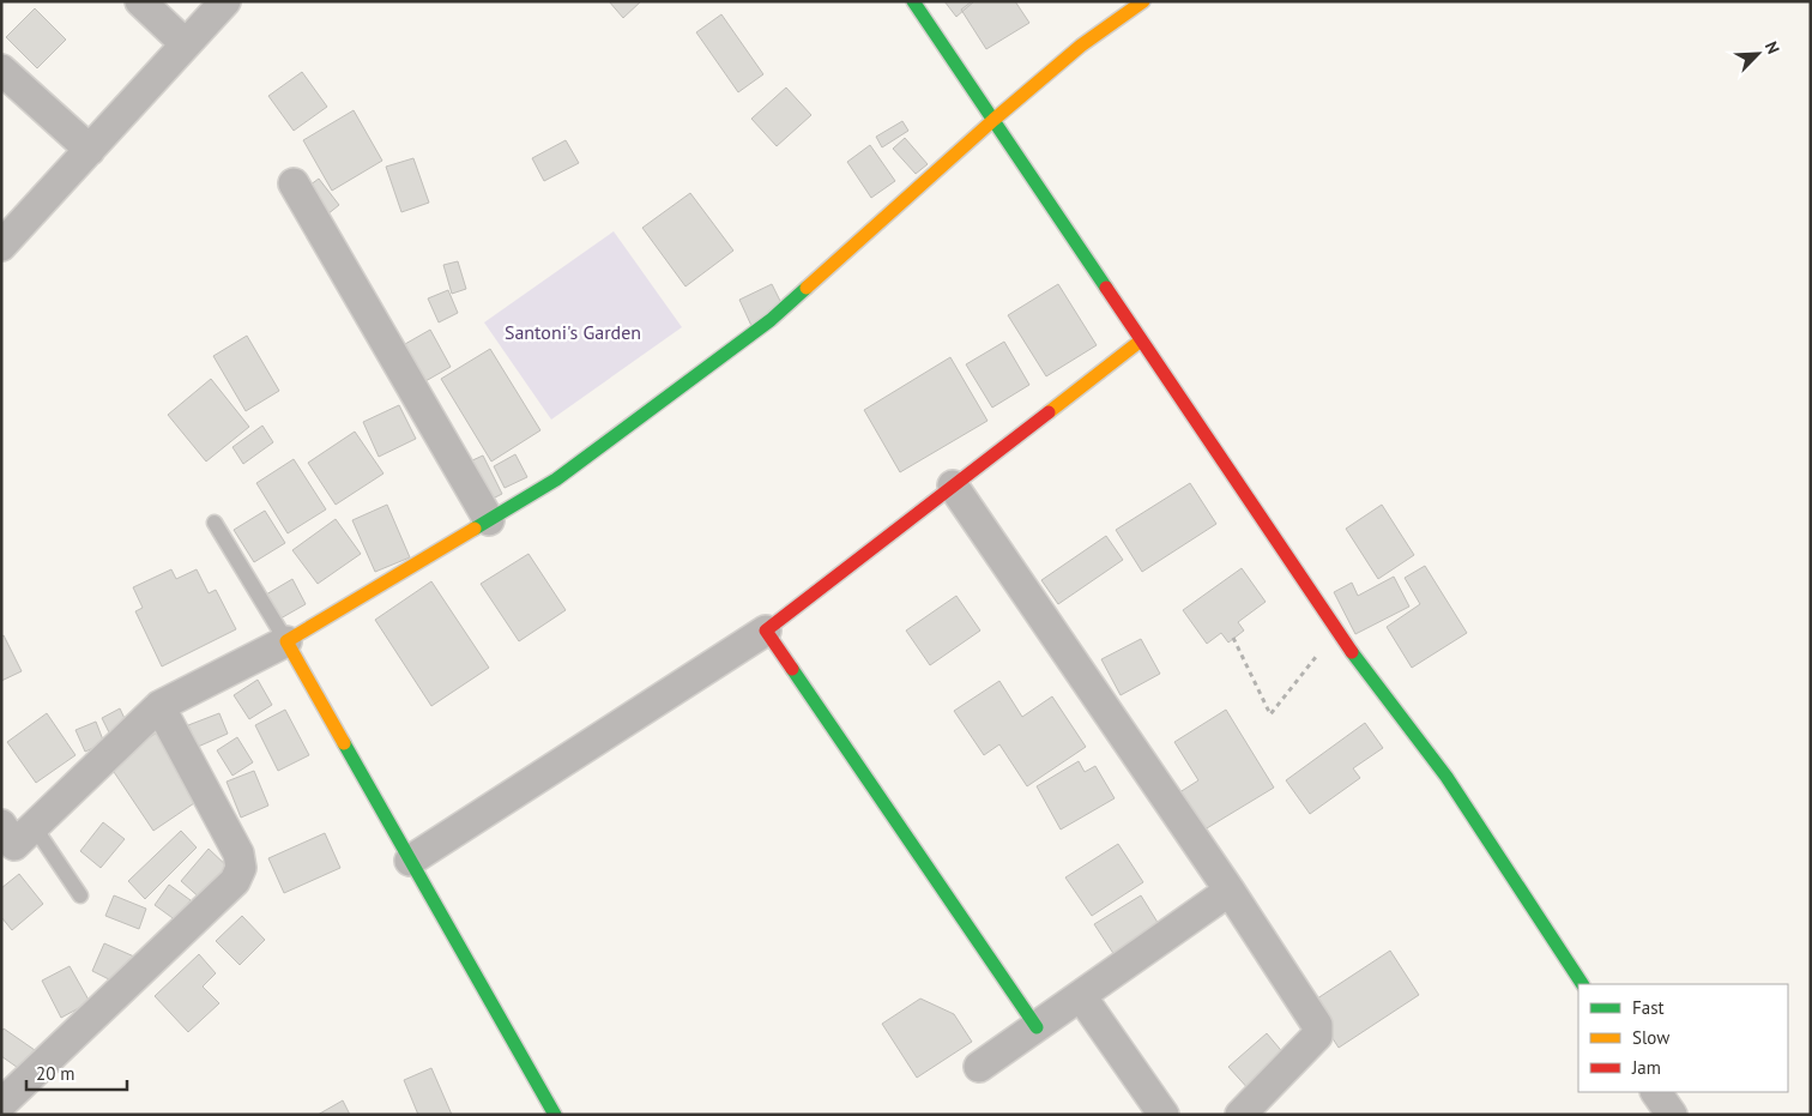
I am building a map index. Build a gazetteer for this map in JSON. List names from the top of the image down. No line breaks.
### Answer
{"parks":["Santoni's Garden"],"legend":["Fast","Slow","Jam"],"scale_bar":"20 m","north":"top right"}
